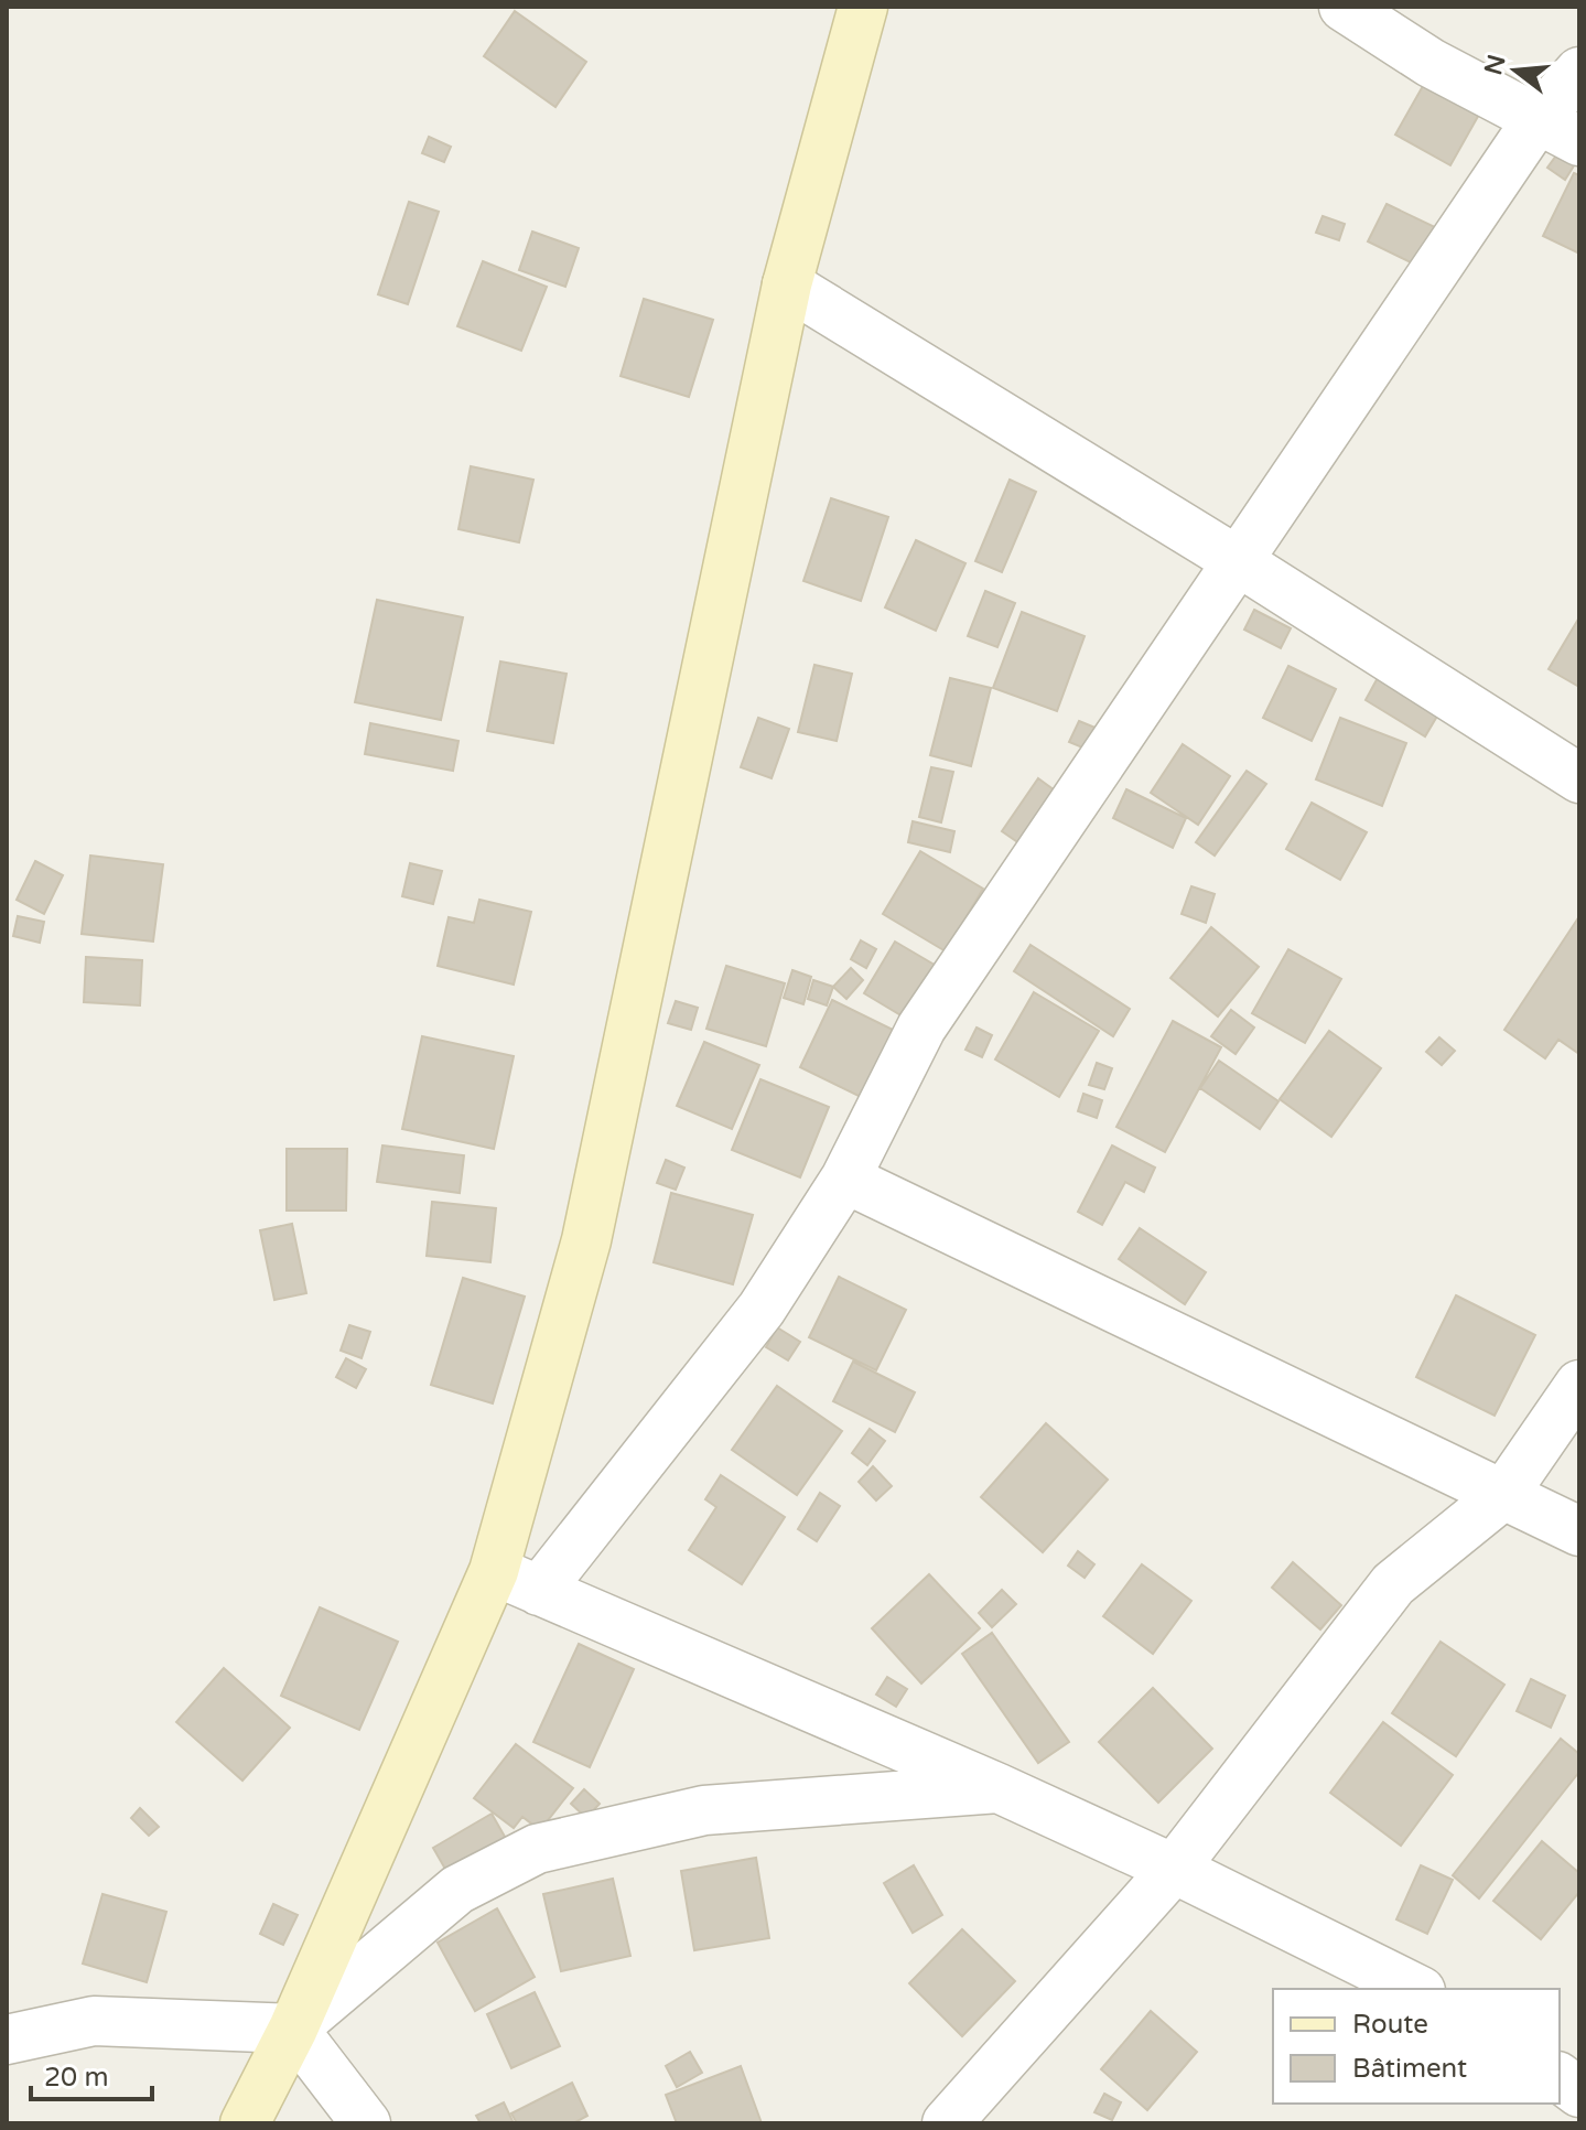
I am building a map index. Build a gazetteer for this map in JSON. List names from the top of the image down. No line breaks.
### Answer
{"legend":["Route","Bâtiment"],"scale_bar":"20 m","north":"left"}
